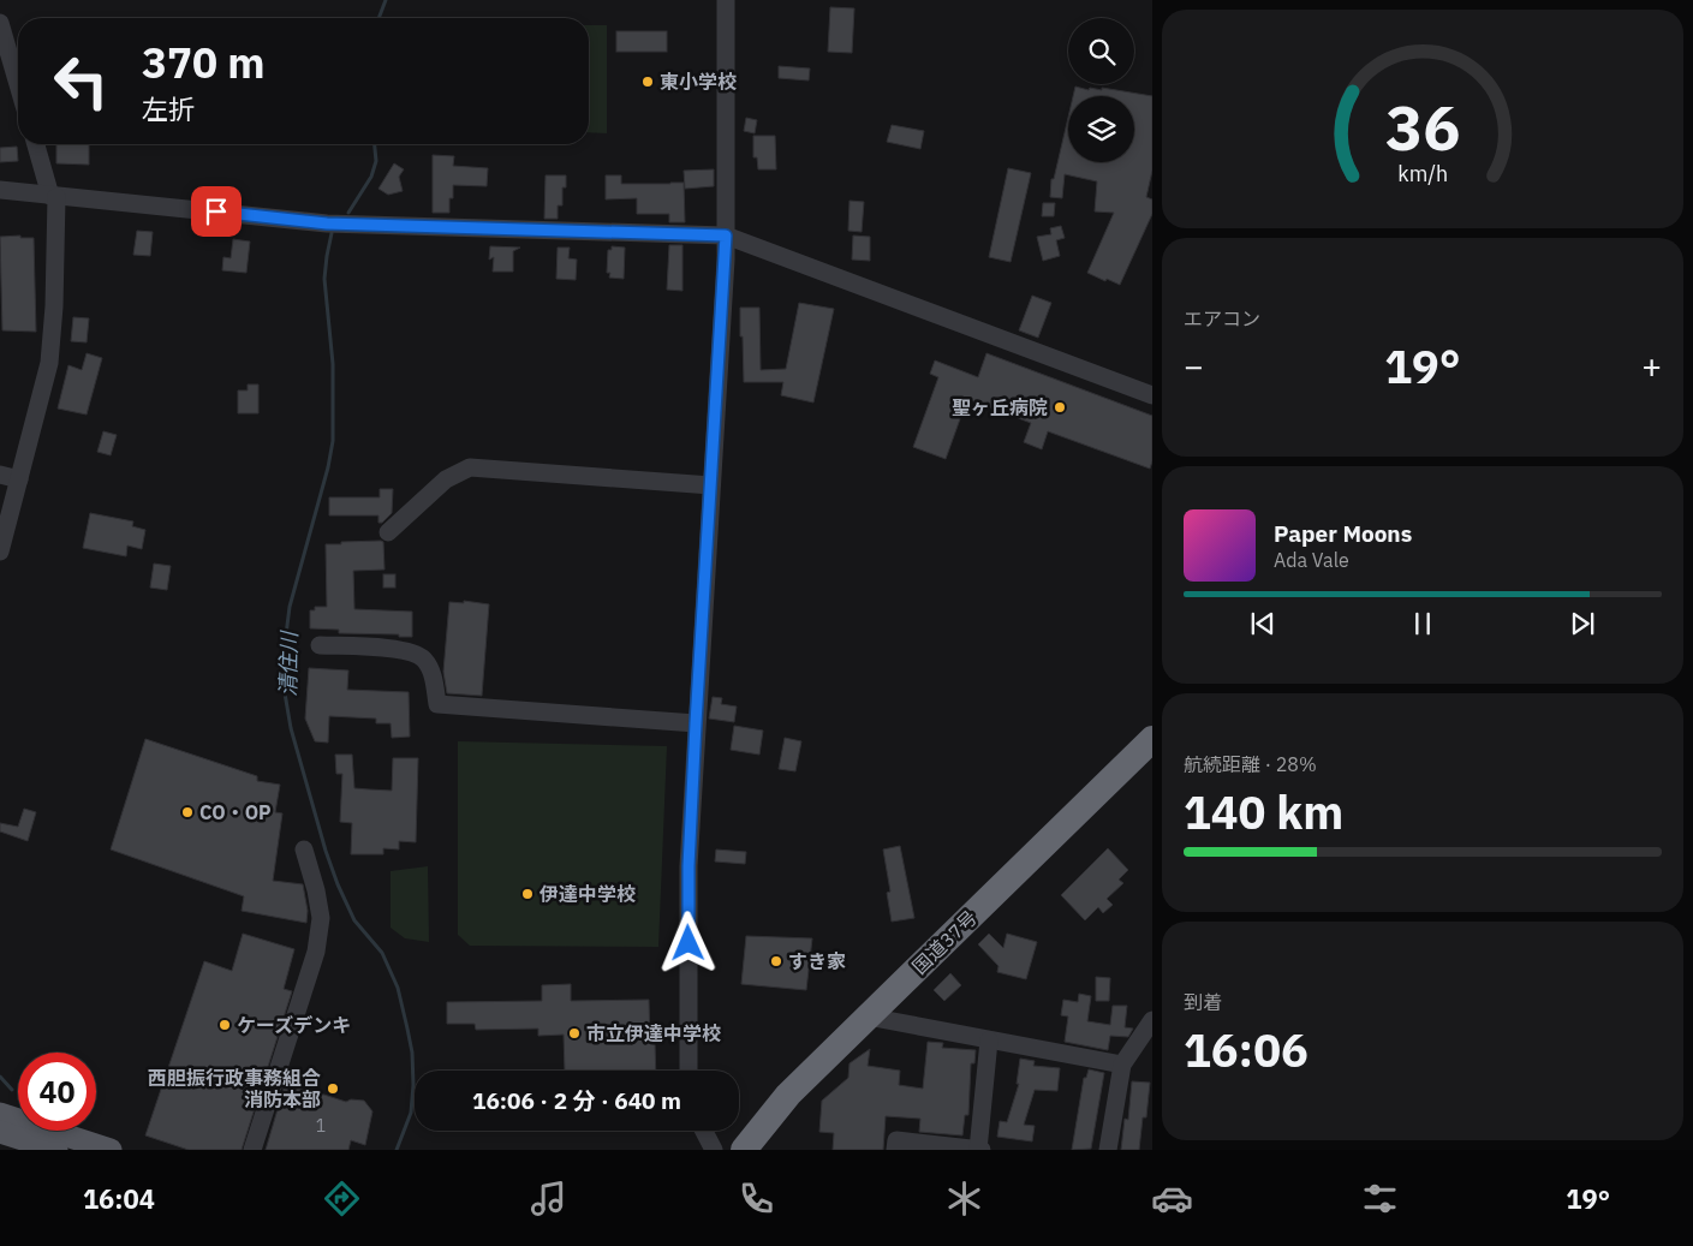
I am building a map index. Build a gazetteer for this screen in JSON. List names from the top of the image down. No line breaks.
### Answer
{"streets":{"highway":["国道37号"]},"water":["清住川"],"places":["東小学校","聖ヶ丘病院","CO・OP","伊達中学校","すき家","ケーズデンキ","市立伊達中学校","西胆振行政事務組合 消防本部"],"house_numbers":["1"],"page":{"turn":["370 m","左折"],"tile":["エアコン",["航続距離 · 28%","140 km"],["到着","16:06"]],"heat":["−","19°","+"],"song":["Paper Moons","Ada Vale"],"limit":"40","trip":"16:06 · 2 分 · 640 m","tabs":["16:04","19°"],"gauge":["36","km/h"]}}
